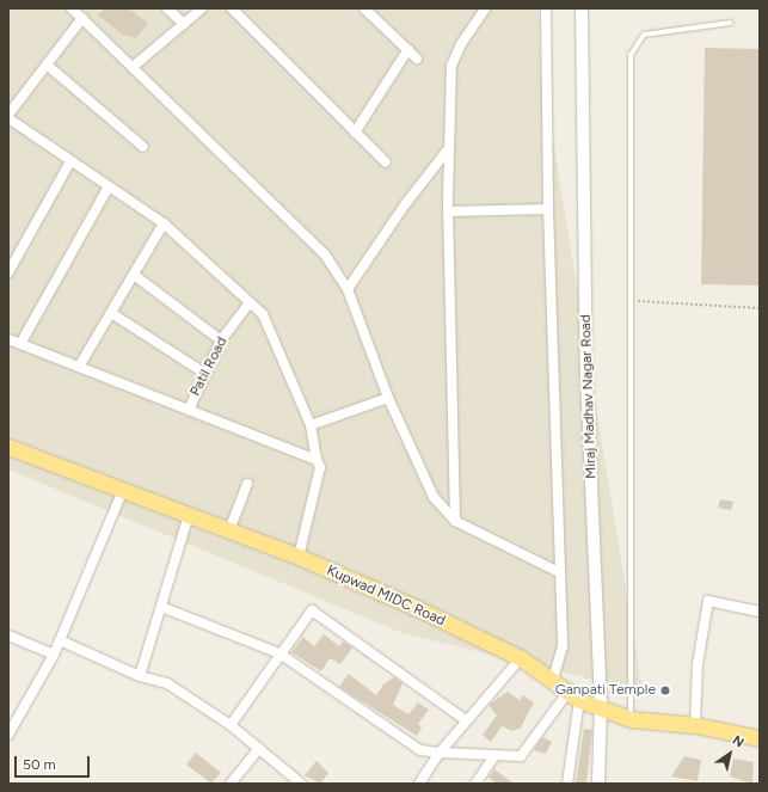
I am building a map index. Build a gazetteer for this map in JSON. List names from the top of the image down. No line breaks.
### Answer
{"streets":{"main road":["Kupwad MIDC Road"],"street":["Patil Road","Miraj Madhav Nagar Road"]},"crossings":[["Miraj Madhav Nagar Road","Kupwad MIDC Road"]],"places":["Ganpati Temple"],"scale_bar":"50 m","north":"top right"}
